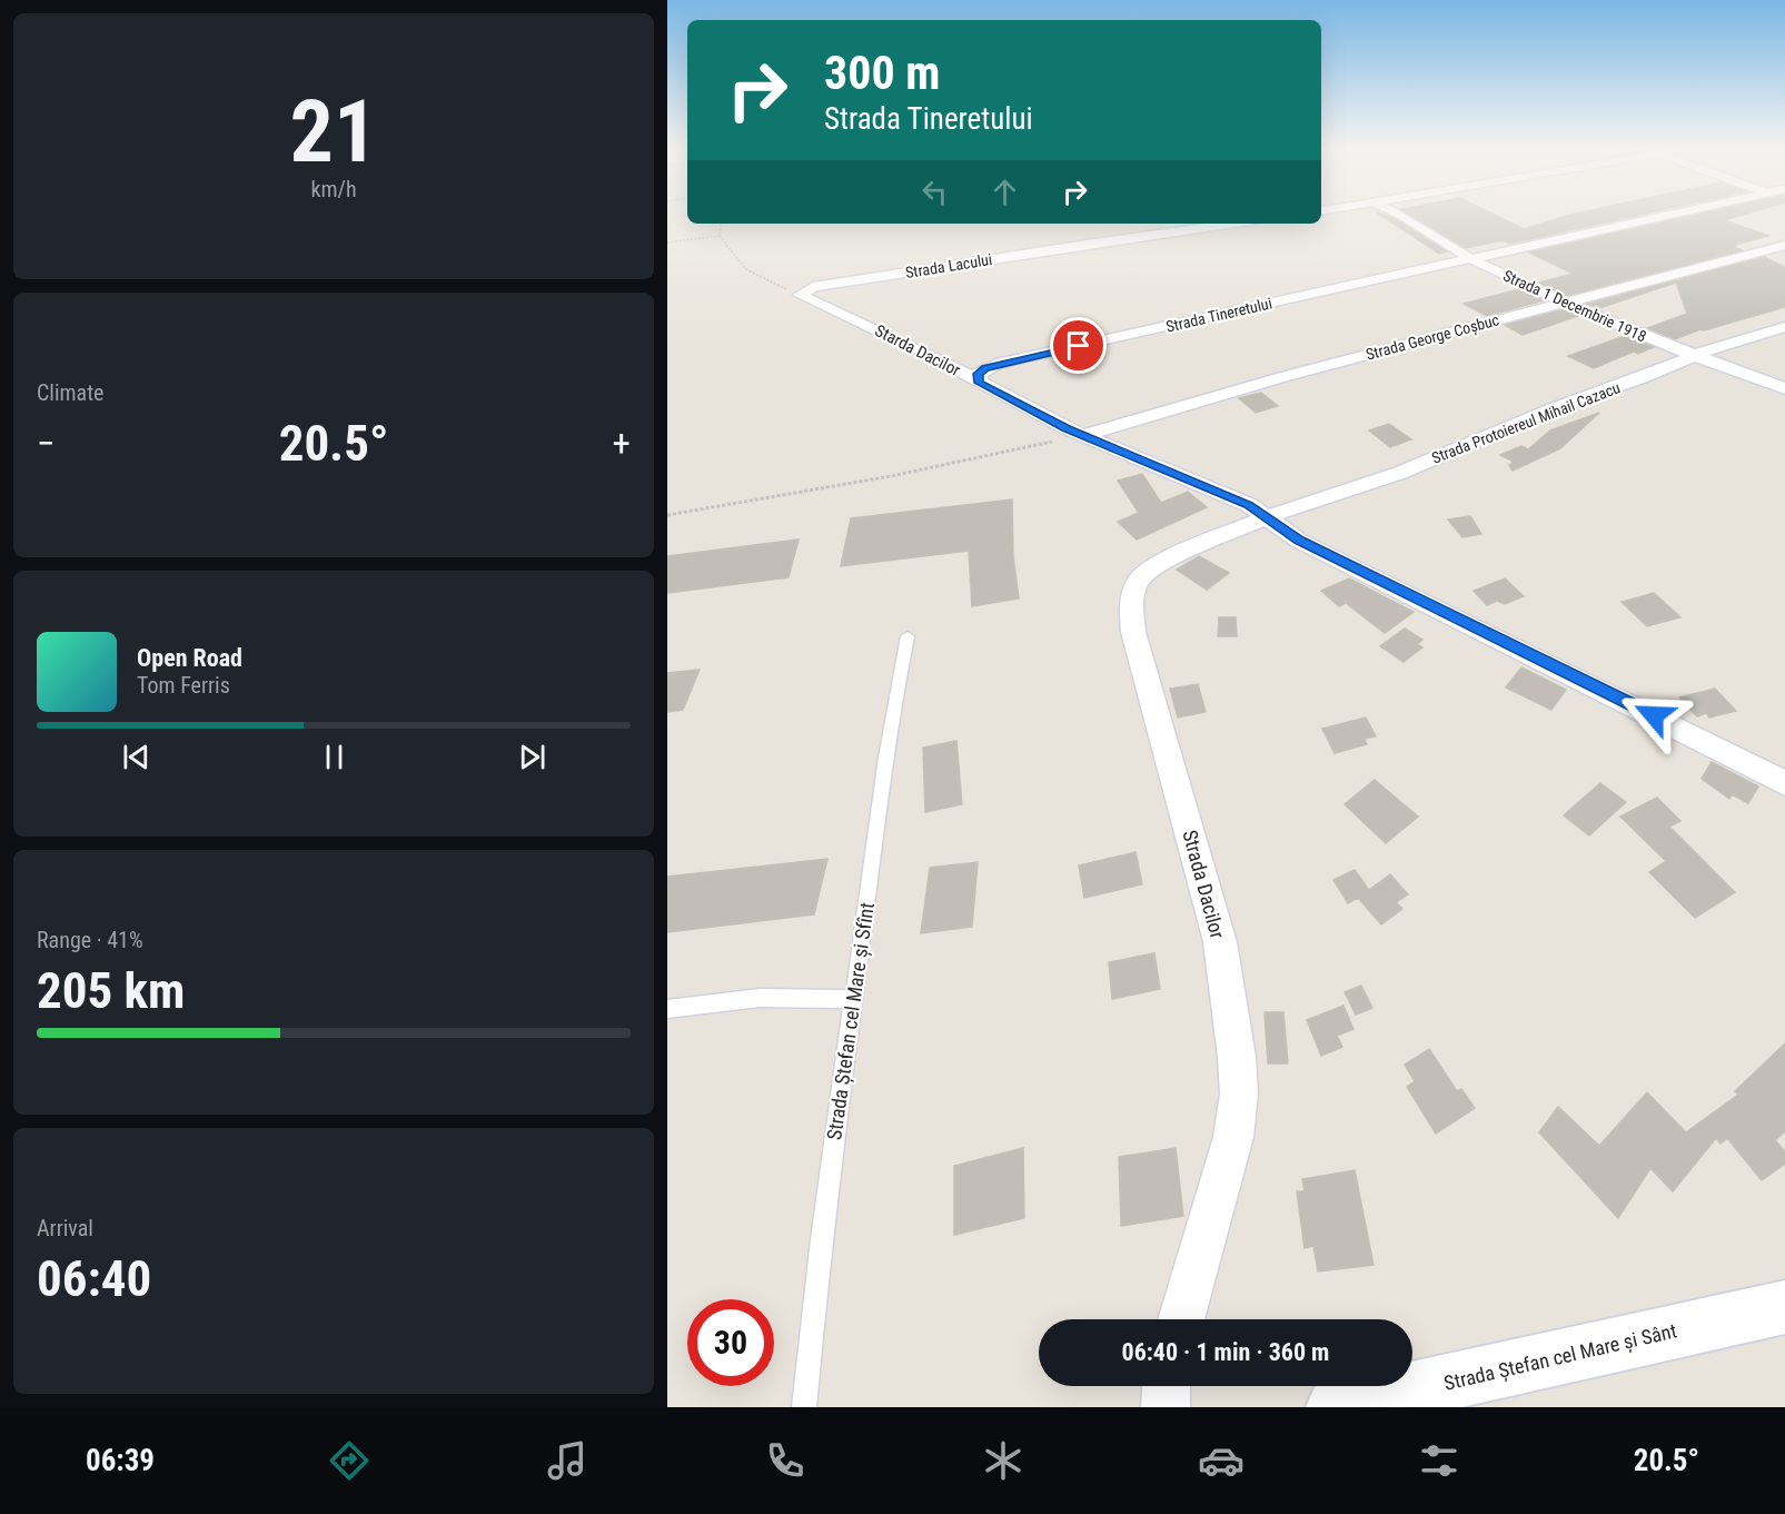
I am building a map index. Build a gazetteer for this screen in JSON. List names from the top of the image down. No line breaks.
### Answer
{"streets":{"street":["Strada Lacului","Strada 1 Decembrie 1918","Strada Tineretului","Strada George Coșbuc","Starda Dacilor","Strada Protoiereul Mihail Cazacu","Strada Dacilor","Strada Ștefan cel Mare și Sânt"],"lane":["Strada Ștefan cel Mare și Sfînt"]},"crossings":[["Strada Lacului","Starda Dacilor"],["Strada 1 Decembrie 1918","Strada Tineretului"],["Strada 1 Decembrie 1918","Strada George Coșbuc"],["Strada 1 Decembrie 1918","Strada Protoiereul Mihail Cazacu"],["Strada Tineretului","Starda Dacilor"],["Strada George Coșbuc","Starda Dacilor"],["Starda Dacilor","Strada Protoiereul Mihail Cazacu"],["Starda Dacilor","Strada Dacilor"],["Strada Protoiereul Mihail Cazacu","Strada Dacilor"]],"page":{"tile":[["21","km/h"],"Climate",["Range · 41%","205 km"],["Arrival","06:40"]],"turn":["300 m","Strada Tineretului"],"heat":["−","20.5°","+"],"song":["Open Road","Tom Ferris"],"limit":"30","trip":"06:40 · 1 min · 360 m","tabs":["06:39","20.5°"]}}
